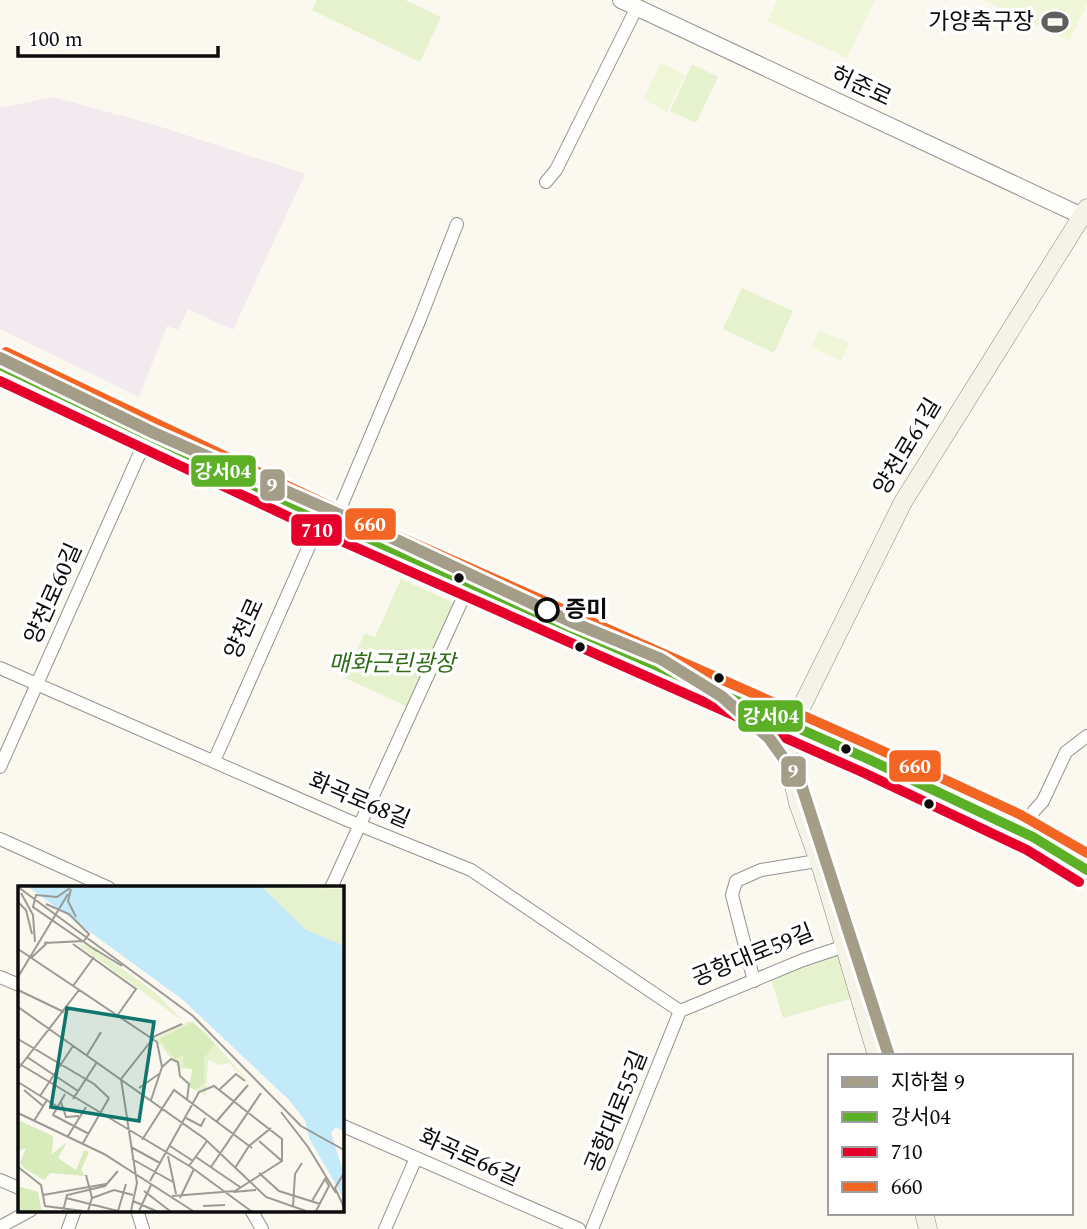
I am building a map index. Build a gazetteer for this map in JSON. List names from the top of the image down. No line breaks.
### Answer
{"streets":{"main road":["양천로61길","공항대로59길"],"street":["허준로","양천로60길","양천로","화곡로68길","공항대로55길","화곡로66길"]},"crossings":[["허준로","양천로61길"],["양천로61길","공항대로59길"],["양천로60길","화곡로68길"],["양천로","화곡로68길"],["화곡로68길","공항대로59길"],["화곡로68길","공항대로55길"],["공항대로59길","공항대로55길"]],"parks":["매화근린광장"],"places":{"sports":["가양축구장"],"other":["증미"]},"lines":["transit line 660","metro line 9","transit line 강서04","transit line 710"],"legend":["지하철 9","강서04","710","660"],"scale_bar":"100 m"}
